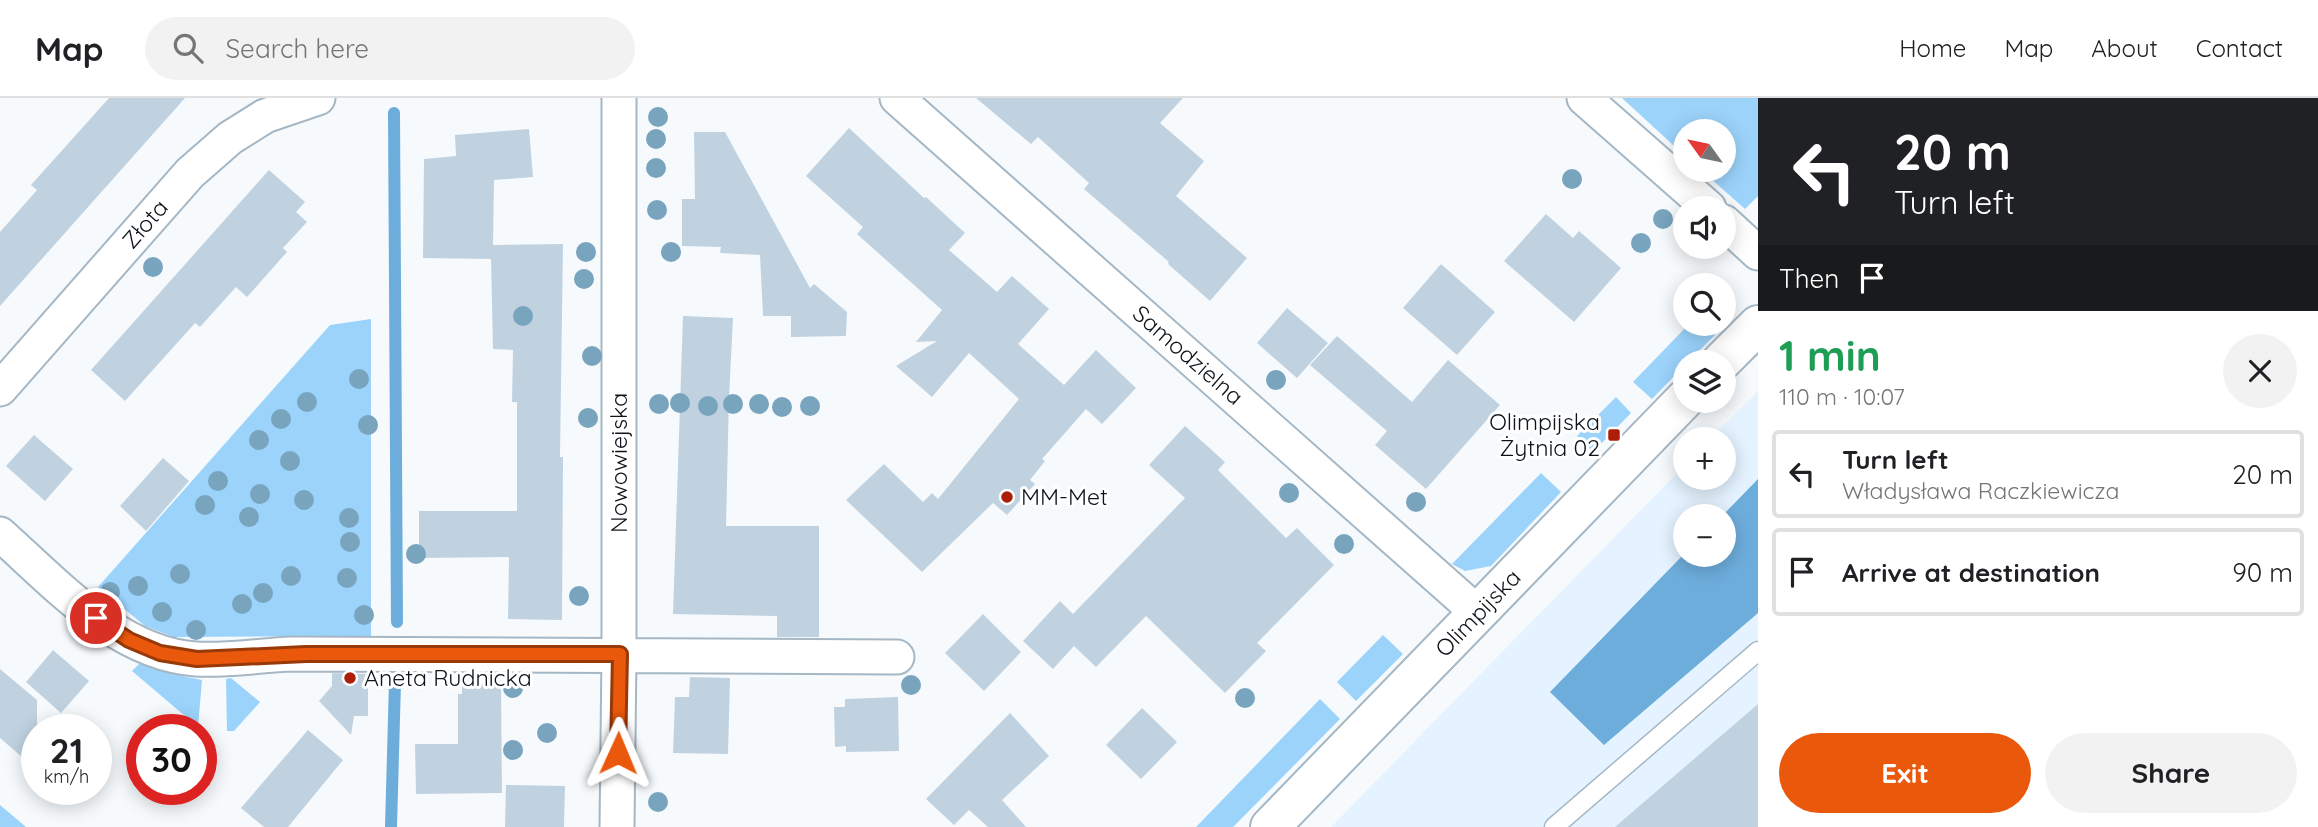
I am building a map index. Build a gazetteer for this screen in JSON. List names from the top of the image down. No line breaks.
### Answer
{"streets":{"street":["Złota","Samodzielna","Nowowiejska","Olimpijska"]},"crossings":[["Samodzielna","Olimpijska"]],"places":{"transit":["Olimpijska Żytnia 02"],"other":["MM-Met","Aneta Rudnicka"]},"north":"top left","page":{"header":"Map","search":"Search here","nav":["Home","Map","About","Contact"],"turn":["20 m","Turn left"],"map_buttons":["+","−"],"then":"Then","heading":["1 min","110 m · 10:07"],"list":[{"name":"Turn left","note":"Władysława Raczkiewicza","value":"20 m"},{"name":"Arrive at destination","value":"90 m"}],"speed":"21 km/h","limit":"30","buttons":["Exit","Share"]}}
